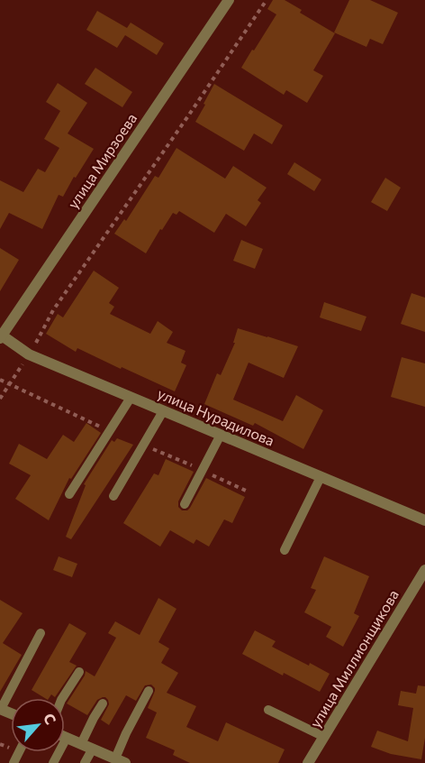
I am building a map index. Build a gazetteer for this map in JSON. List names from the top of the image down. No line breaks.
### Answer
{"streets":{"street":["улица Мирзоева","улица Нурадилова","улица Миллионщикова"]},"crossings":[["улица Мирзоева","улица Нурадилова"]],"north":"top right"}
